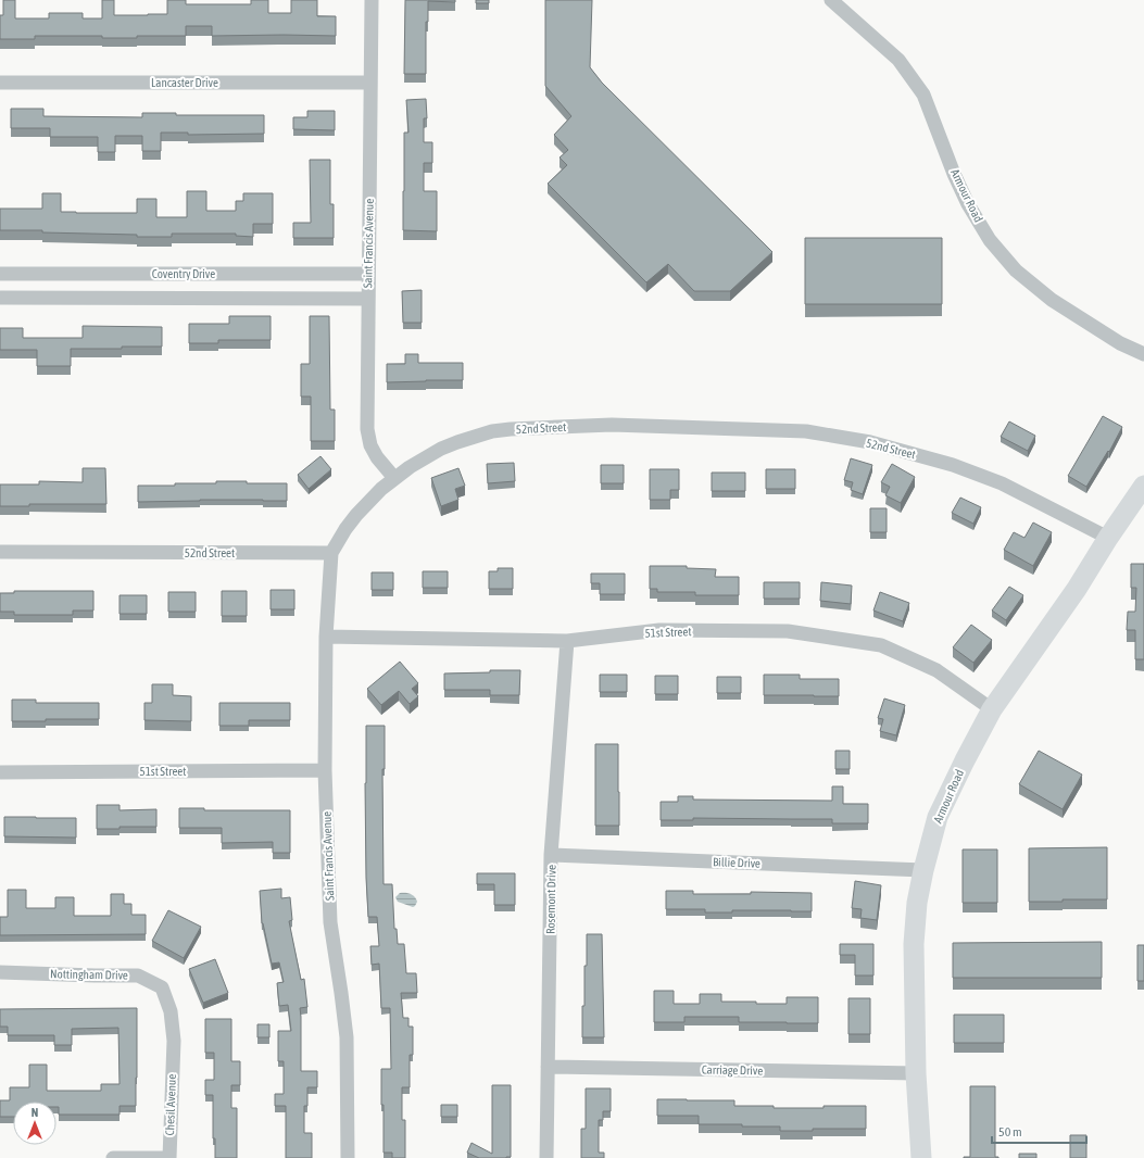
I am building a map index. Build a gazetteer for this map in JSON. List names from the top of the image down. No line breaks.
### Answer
{"streets":{"street":["Lancaster Drive","Armour Road","Saint Francis Avenue","Coventry Drive","52nd Street","51st Street","Billie Drive","Rosemont Drive","Nottingham Drive","Carriage Drive","Chesil Avenue"]},"crossings":[["Lancaster Drive","Saint Francis Avenue"],["Armour Road","52nd Street"],["Armour Road","51st Street"],["Armour Road","Billie Drive"],["Armour Road","Carriage Drive"],["Saint Francis Avenue","Coventry Drive"],["Saint Francis Avenue","52nd Street"],["Saint Francis Avenue","51st Street"],["51st Street","Rosemont Drive"],["Billie Drive","Rosemont Drive"],["Rosemont Drive","Carriage Drive"],["Nottingham Drive","Chesil Avenue"]],"scale_bar":"50 m","north":"top"}
